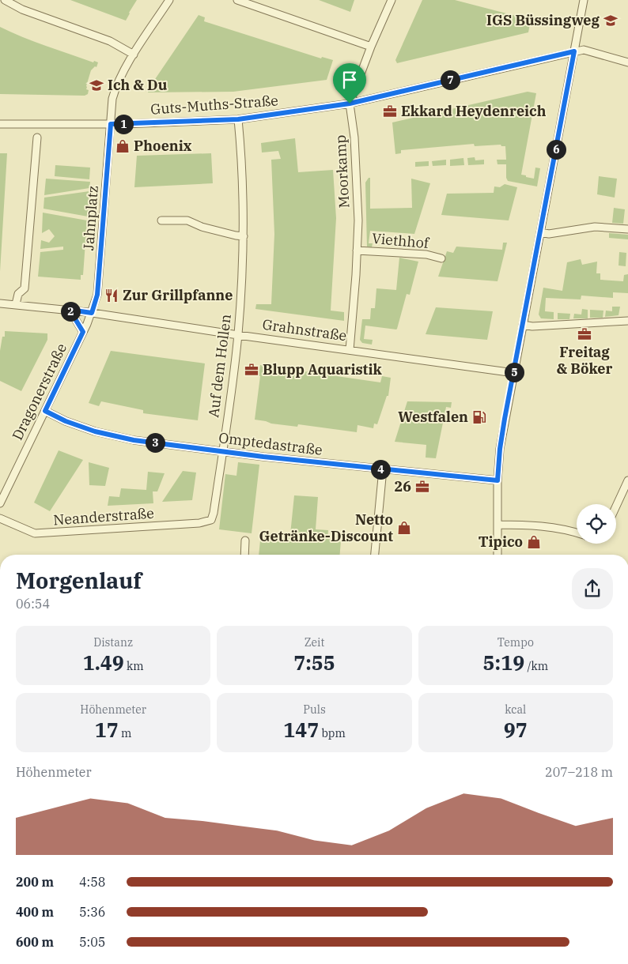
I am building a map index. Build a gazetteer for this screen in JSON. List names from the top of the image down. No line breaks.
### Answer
{"streets":{"street":["Guts-Muths-Straße","Moorkamp","Jahnplatz","Viethhof","Grahnstraße","Auf dem Hollen","Dragonerstraße","Omptedastraße","Neanderstraße"]},"crossings":[["Guts-Muths-Straße","Moorkamp"],["Guts-Muths-Straße","Jahnplatz"],["Guts-Muths-Straße","Auf dem Hollen"],["Moorkamp","Viethhof"],["Moorkamp","Grahnstraße"],["Jahnplatz","Grahnstraße"],["Jahnplatz","Dragonerstraße"],["Grahnstraße","Auf dem Hollen"],["Grahnstraße","Dragonerstraße"],["Auf dem Hollen","Omptedastraße"],["Auf dem Hollen","Neanderstraße"],["Dragonerstraße","Omptedastraße"]],"places":{"school or university":["IGS Büssingweg","Ich & Du"],"office":["Ekkard Heydenreich","Freitag & Böker","Blupp Aquaristik","26"],"shop":["Phoenix","Netto Getränke-Discount","Tipico"],"restaurant":["Zur Grillpfanne"],"fuel station":["Westfalen"]},"page":{"pins":["7","1","6","2","5","3","4"],"heading":["Morgenlauf","06:54"],"stats":[["Distanz","1.49 km"],["Zeit","7:55"],["Tempo","5:19 /km"],["Höhenmeter","17 m"],["Puls","147 bpm"],["kcal","97"]],"chart":["Höhenmeter","207–218 m"],"list":[{"name":"200 m","note":"4:58"},{"name":"400 m","note":"5:36"},{"name":"600 m","note":"5:05"}]}}
